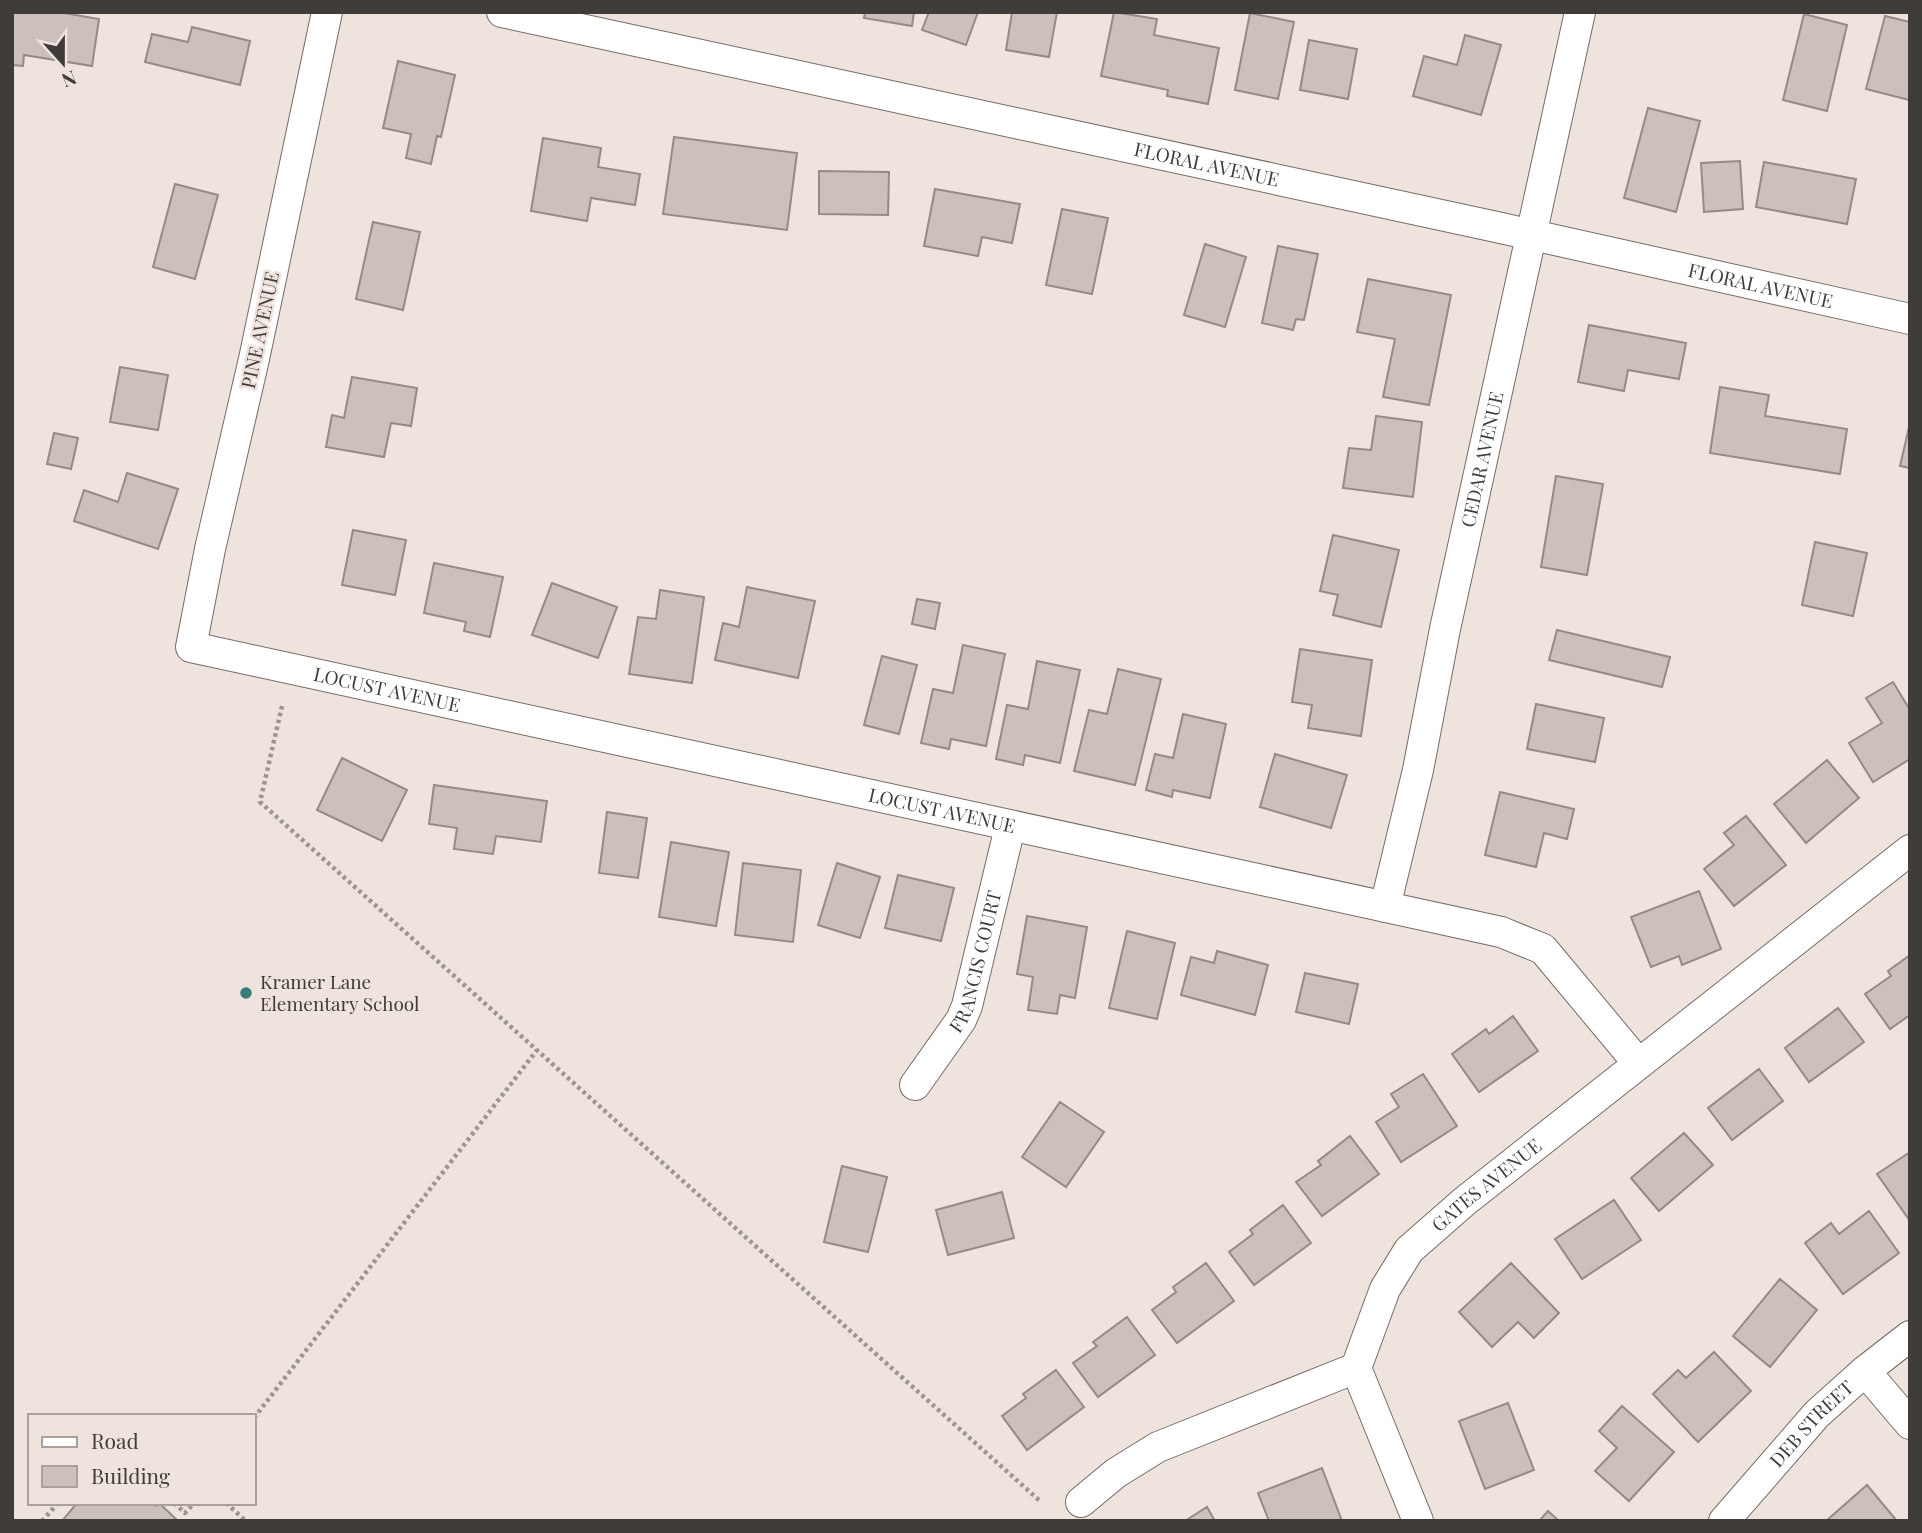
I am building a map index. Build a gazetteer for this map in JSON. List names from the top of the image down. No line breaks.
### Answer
{"streets":{"street":["FLORAL AVENUE","PINE AVENUE","CEDAR AVENUE","LOCUST AVENUE","FRANCIS COURT","GATES AVENUE","DEB STREET"]},"crossings":[["FLORAL AVENUE","CEDAR AVENUE"],["PINE AVENUE","LOCUST AVENUE"],["CEDAR AVENUE","LOCUST AVENUE"],["LOCUST AVENUE","FRANCIS COURT"],["LOCUST AVENUE","GATES AVENUE"]],"places":["Kramer Lane Elementary School"],"legend":["Road","Building"],"north":"bottom"}
